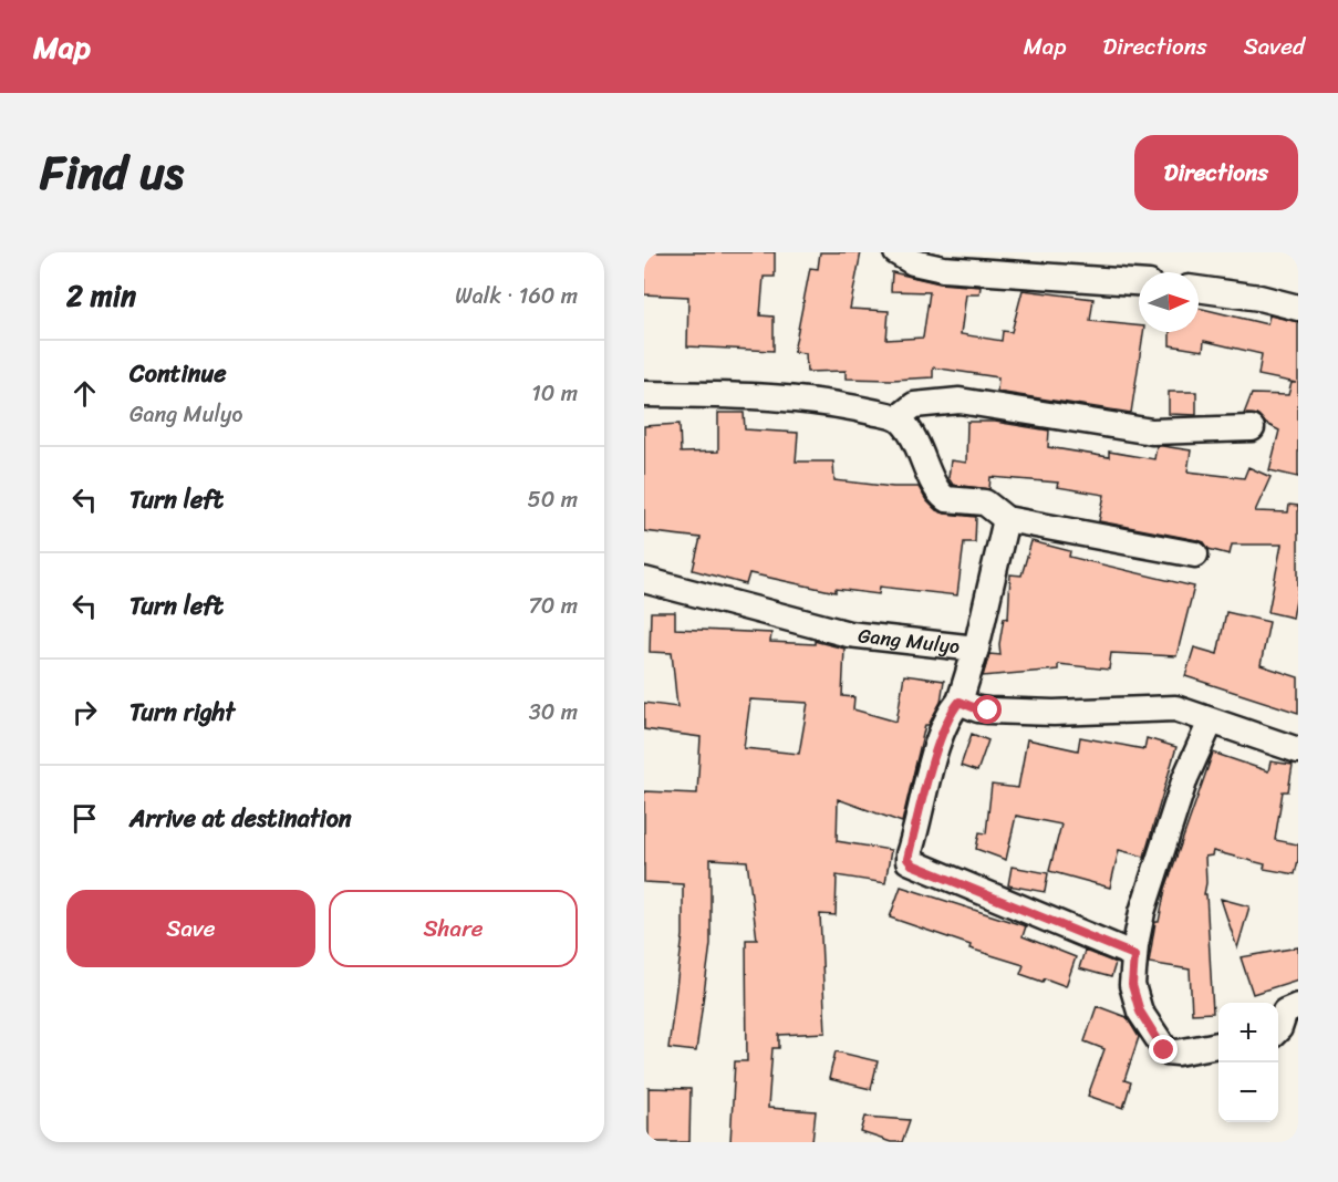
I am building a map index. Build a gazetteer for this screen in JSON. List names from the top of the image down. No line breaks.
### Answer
{"streets":{"street":["Gang Mulyo"]},"north":"right","page":{"header":"Map","nav":["Map","Directions","Saved"],"title":"Find us","buttons":["Directions",["Save","Share"]],"heading":["2 min","Walk · 160 m"],"list":[["Continue","Gang Mulyo","10 m"],["Turn left","50 m"],["Turn left","70 m"],["Turn right","30 m"],"Arrive at destination"],"map_buttons":["+","−"]}}
